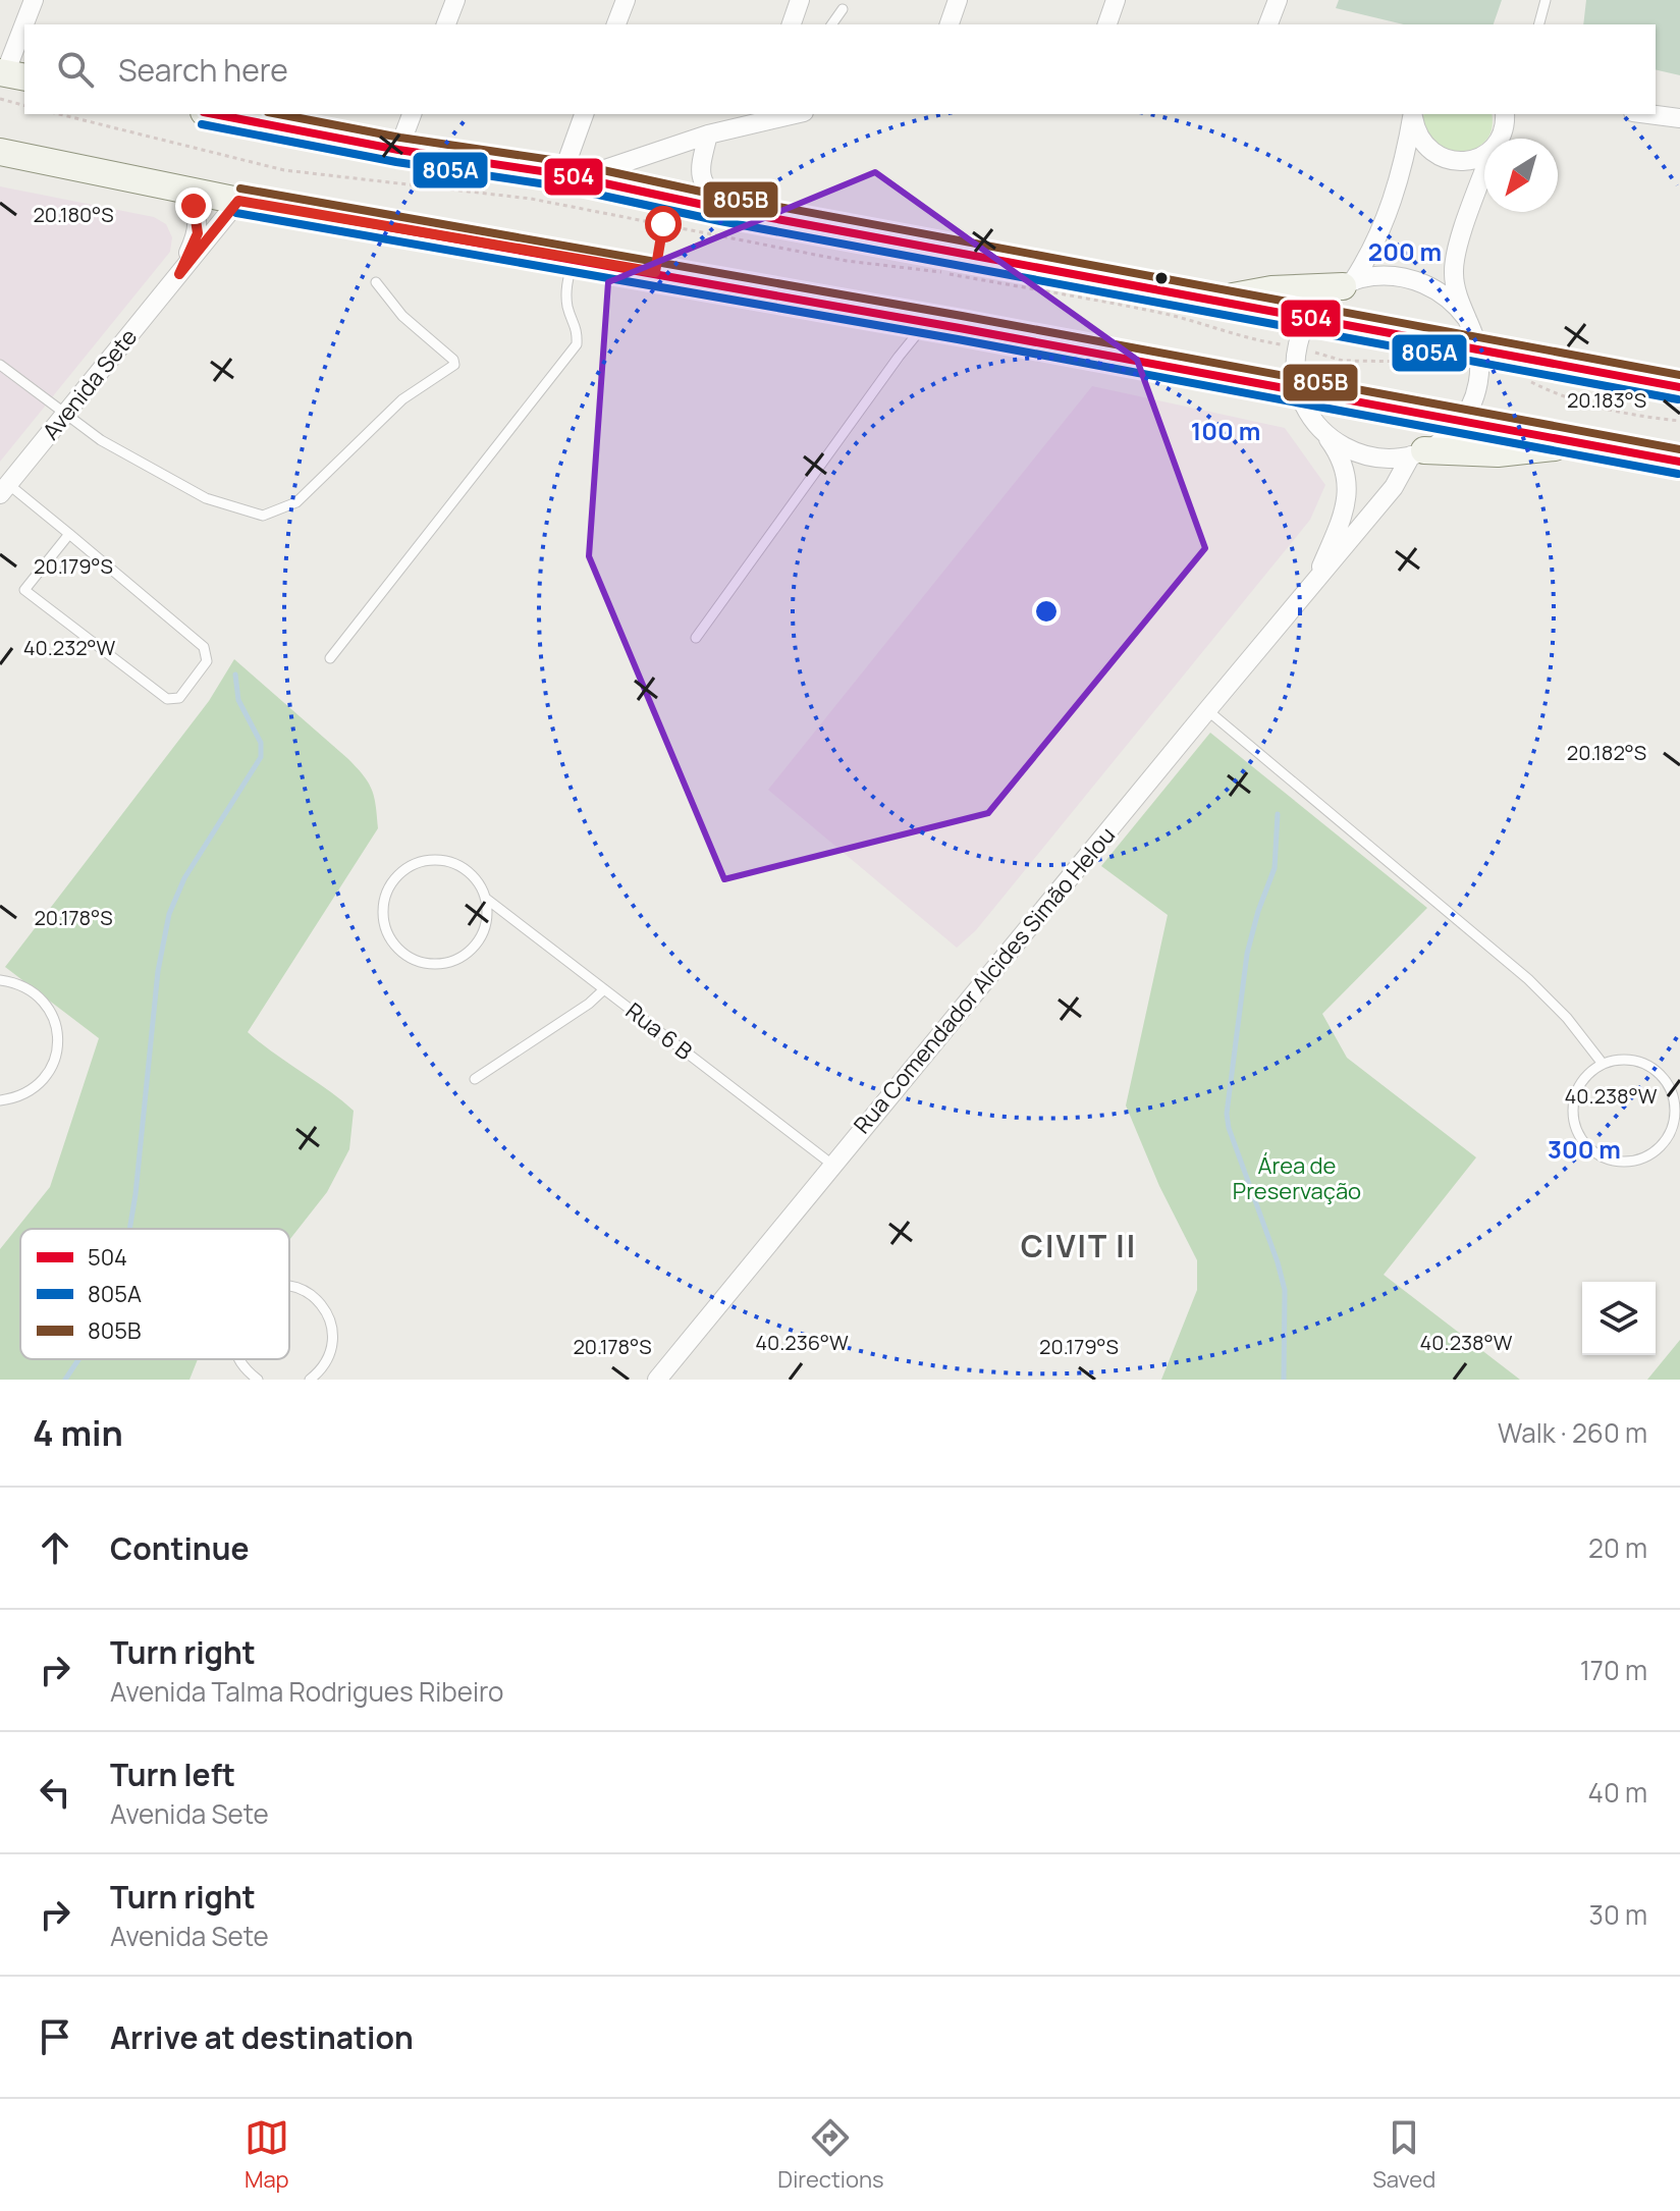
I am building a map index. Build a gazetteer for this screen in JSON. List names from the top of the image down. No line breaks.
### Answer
{"streets":{"street":["Avenida Sete","Rua Comendador Alcides Simão Helou"],"lane":["Rua 6 B"]},"crossings":[["Rua Comendador Alcides Simão Helou","Rua 6 B"]],"districts":["CIVIT II"],"parks":["Área de Preservação"],"lines":["transit line 504","transit line 805B","transit line 805A"],"legend":["504","805A","805B"],"north":"bottom left","page":{"search":"Search here","heading":["4 min","Walk · 260 m"],"list":[["Continue","20 m"],["Turn right","Avenida Talma Rodrigues Ribeiro","170 m"],["Turn left","Avenida Sete","40 m"],["Turn right","Avenida Sete","30 m"],"Arrive at destination"],"nav":["Map","Directions","Saved"]},"coordinates":["20.180°S","20.183°S","20.179°S","40.232°W","20.182°S","20.178°S","40.238°W","40.236°W"],"rings":["200 m","100 m","300 m"]}
